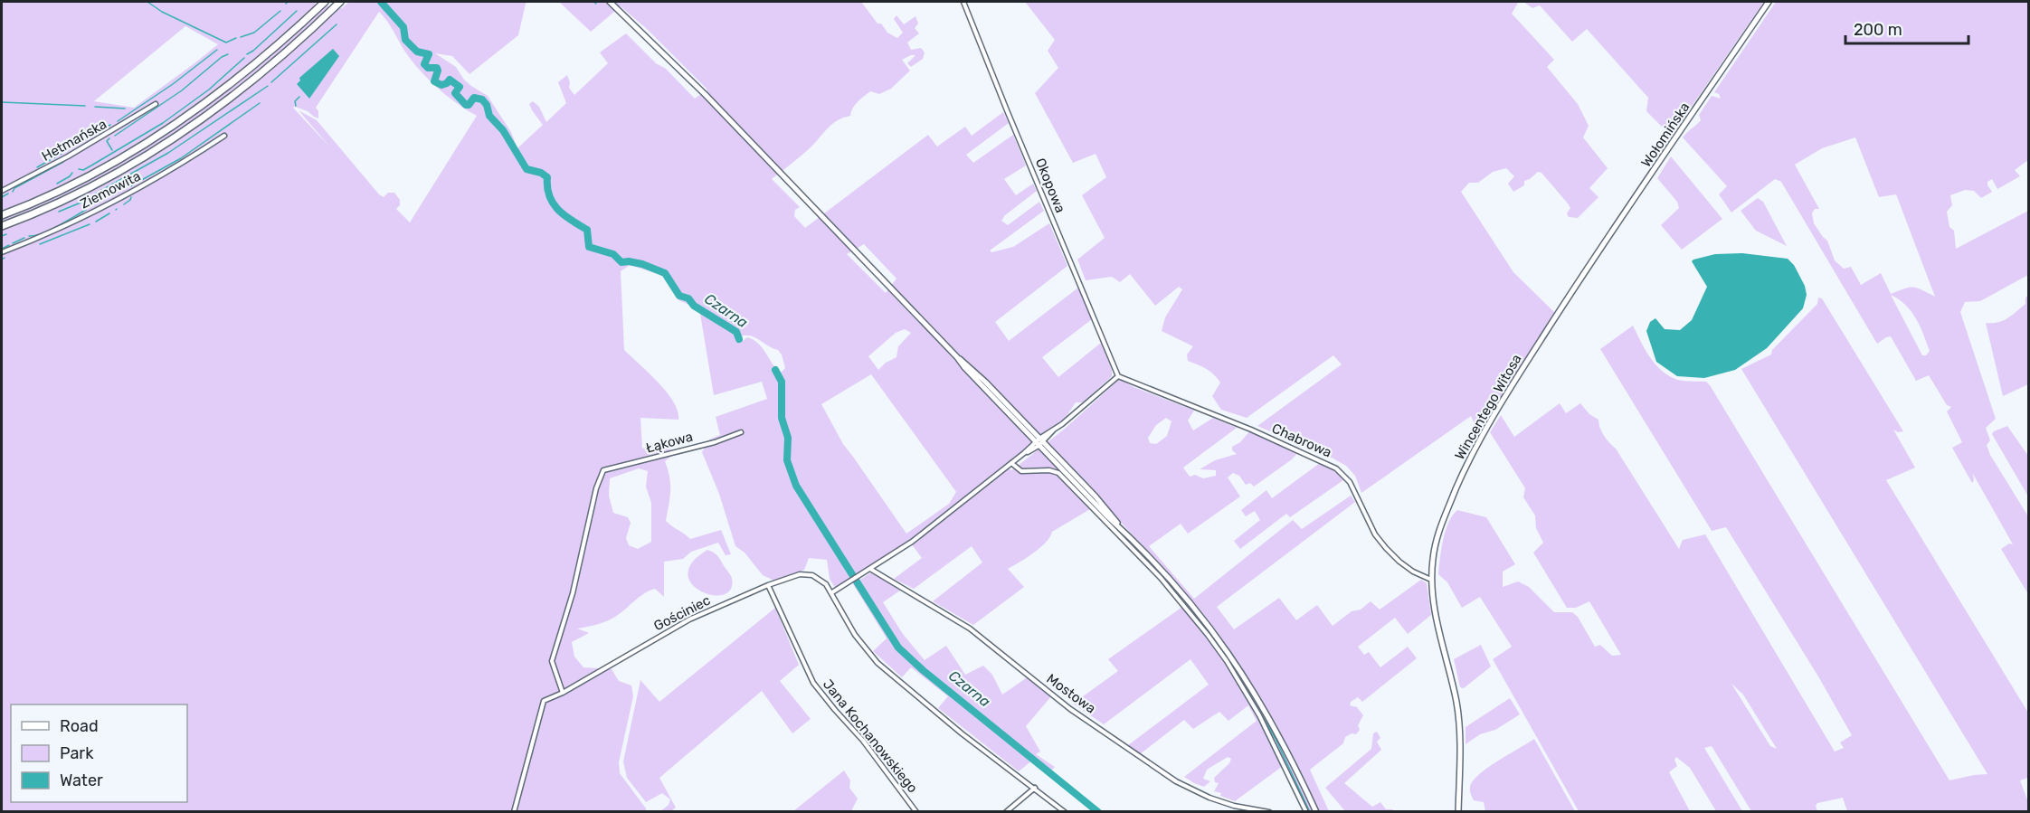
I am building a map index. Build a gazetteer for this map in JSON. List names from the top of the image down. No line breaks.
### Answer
{"streets":{"main road":["Wołomińska","Wincentego Witosa"],"street":["Hetmańska","Okopowa","Ziemowita","Chabrowa","Łąkowa","Gościniec","Mostowa","Jana Kochanowskiego"]},"crossings":[["Wołomińska","Wincentego Witosa"],["Okopowa","Chabrowa"],["Wincentego Witosa","Chabrowa"],["Łąkowa","Gościniec"],["Gościniec","Jana Kochanowskiego"]],"water":["Czarna"],"legend":["Road","Park","Water"],"scale_bar":"200 m"}
